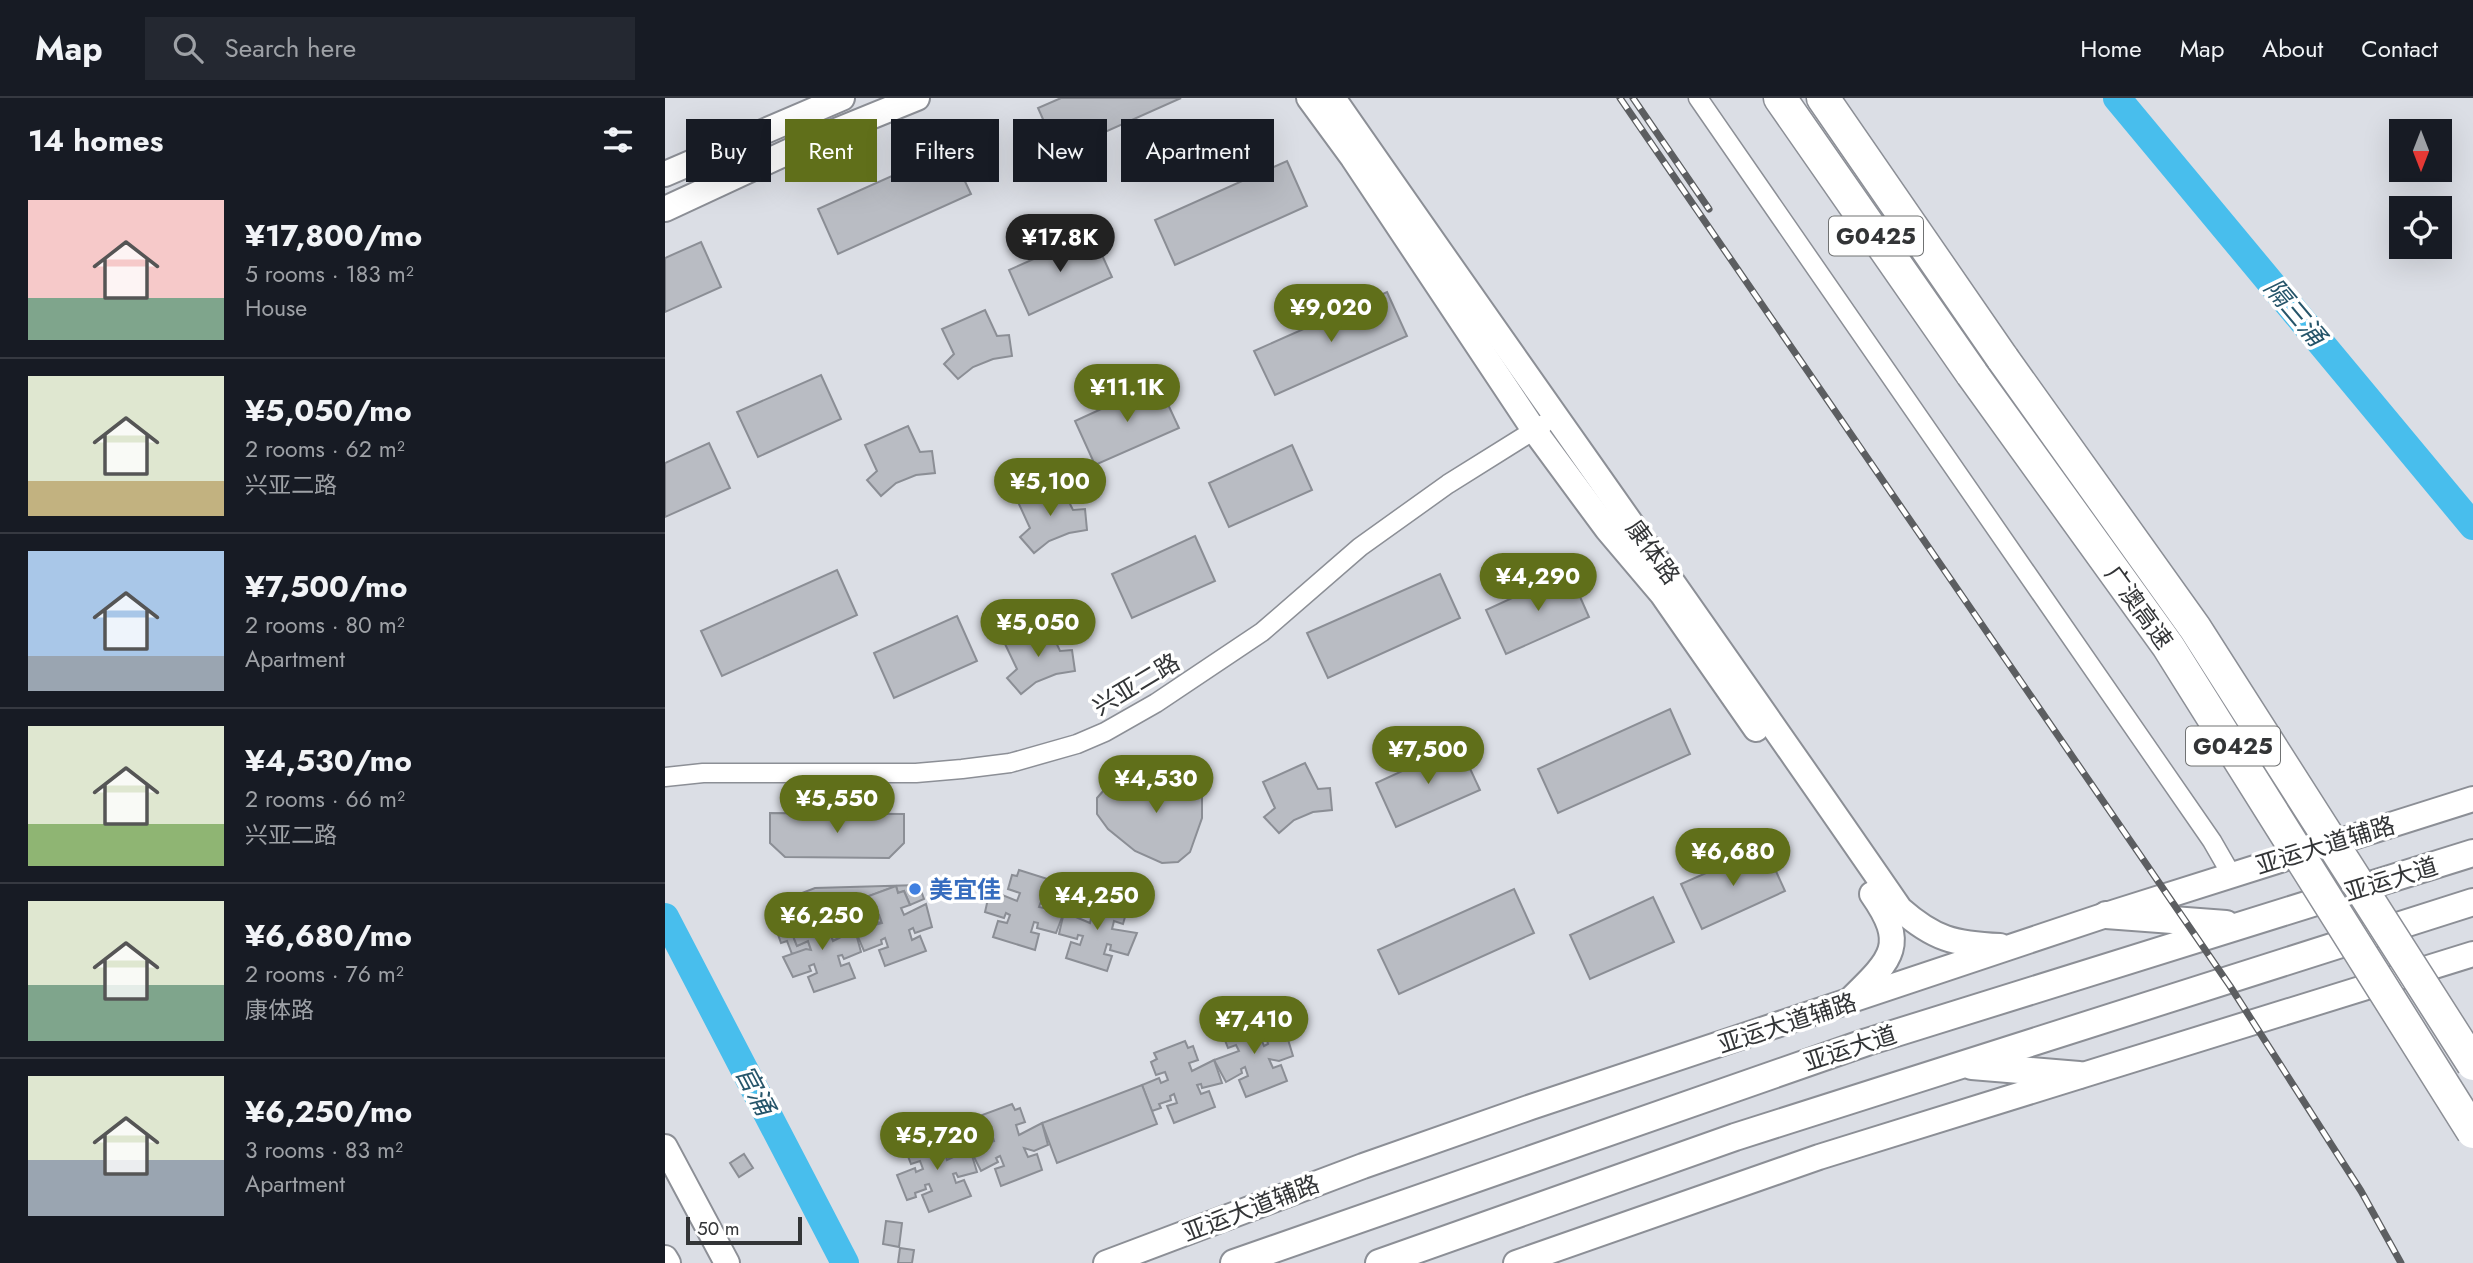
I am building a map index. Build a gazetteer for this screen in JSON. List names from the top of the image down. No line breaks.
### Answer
{"streets":{"highway":["G0425","广澳高速"],"main road":["亚运大道"],"street":["康体路","兴亚二路","亚运大道辅路"]},"crossings":[["康体路","兴亚二路"],["康体路","亚运大道辅路"]],"water":["隔三涌","官涌"],"places":["美宜佳"],"scale_bar":"50 m","north":"bottom","page":{"header":"Map","search":"Search here","nav":["Home","Map","About","Contact"],"heading":"14 homes","chip":["Buy","Rent","Filters","New","Apartment"],"list":[{"name":"¥17,800/mo","note":"5 rooms · 183 m² · House"},{"name":"¥5,050/mo","note":"2 rooms · 62 m² · 兴亚二路"},{"name":"¥7,500/mo","note":"2 rooms · 80 m² · Apartment"},{"name":"¥4,530/mo","note":"2 rooms · 66 m² · 兴亚二路"},{"name":"¥6,680/mo","note":"2 rooms · 76 m² · 康体路"},{"name":"¥6,250/mo","note":"3 rooms · 83 m² · Apartment"}],"price":["¥17.8K","¥9,020","¥11.1K","¥5,100","¥4,290","¥5,050","¥7,500","¥4,530","¥5,550","¥6,680","¥4,250","¥6,250","¥7,410","¥5,720"],"scale":"50 m"}}
